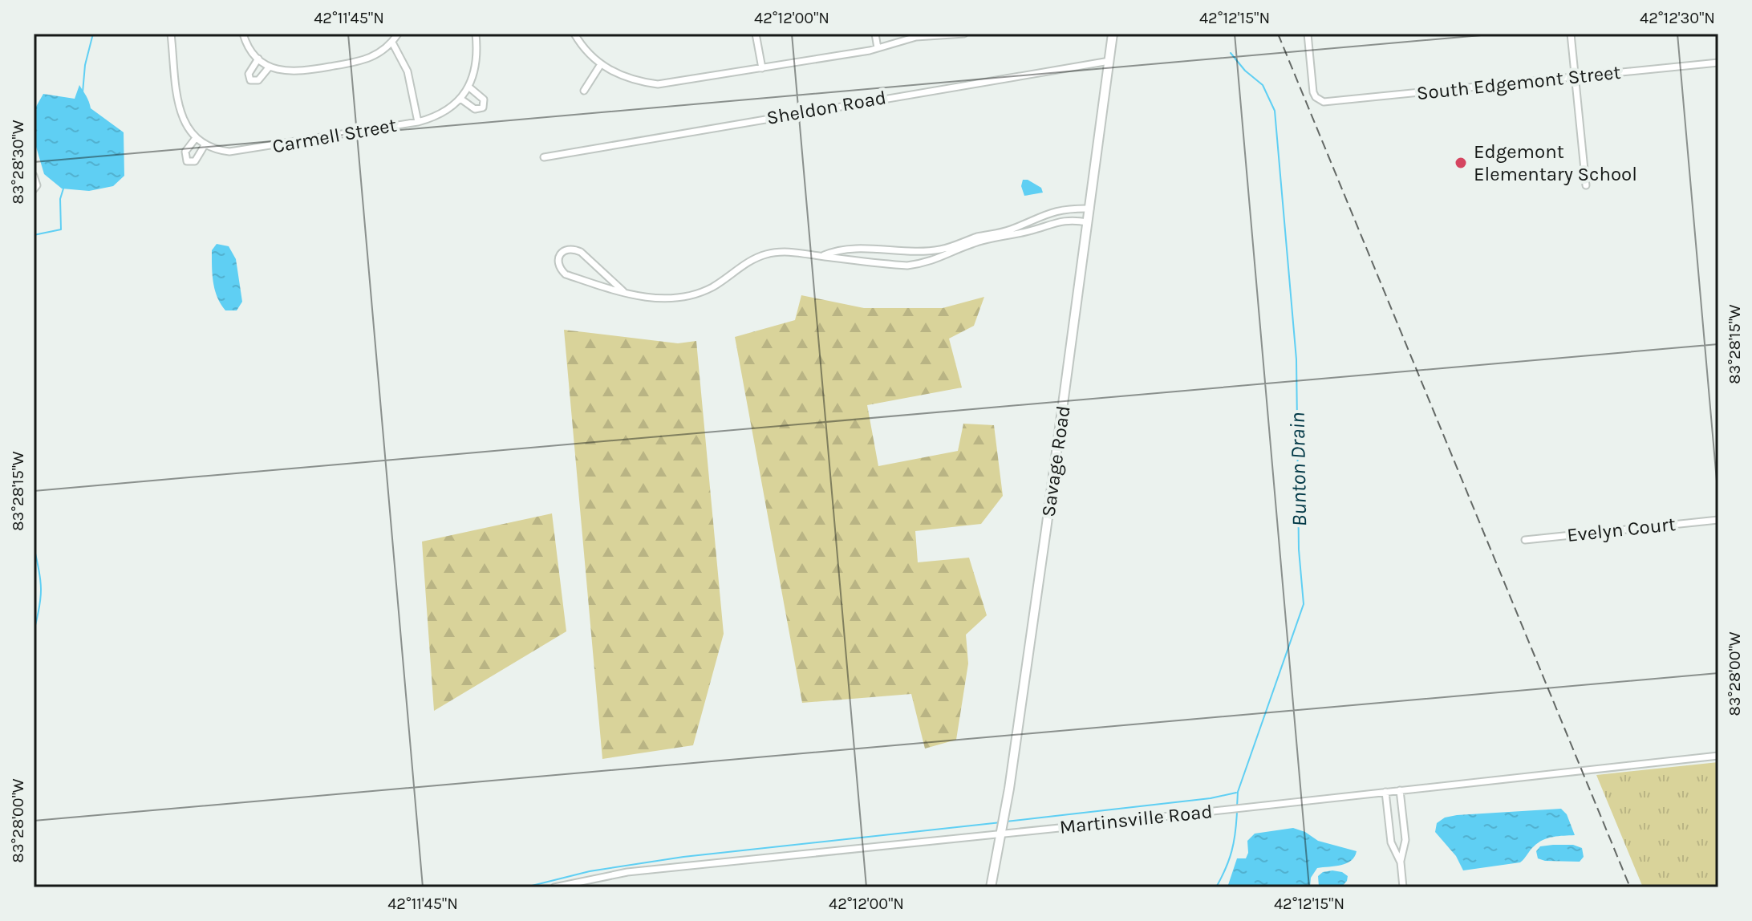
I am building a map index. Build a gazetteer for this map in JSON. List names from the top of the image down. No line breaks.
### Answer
{"streets":{"street":["South Edgemont Street","Sheldon Road","Carmell Street","Savage Road","Evelyn Court","Martinsville Road"]},"crossings":[["Sheldon Road","Savage Road"],["Savage Road","Martinsville Road"]],"water":["Bunton Drain"],"places":["Edgemont Elementary School"],"coordinates":["42°11'45\"N","42°12'00\"N","42°12'15\"N","42°12'30\"N","83°28'30\"W","83°28'15\"W","83°28'00\"W"]}
